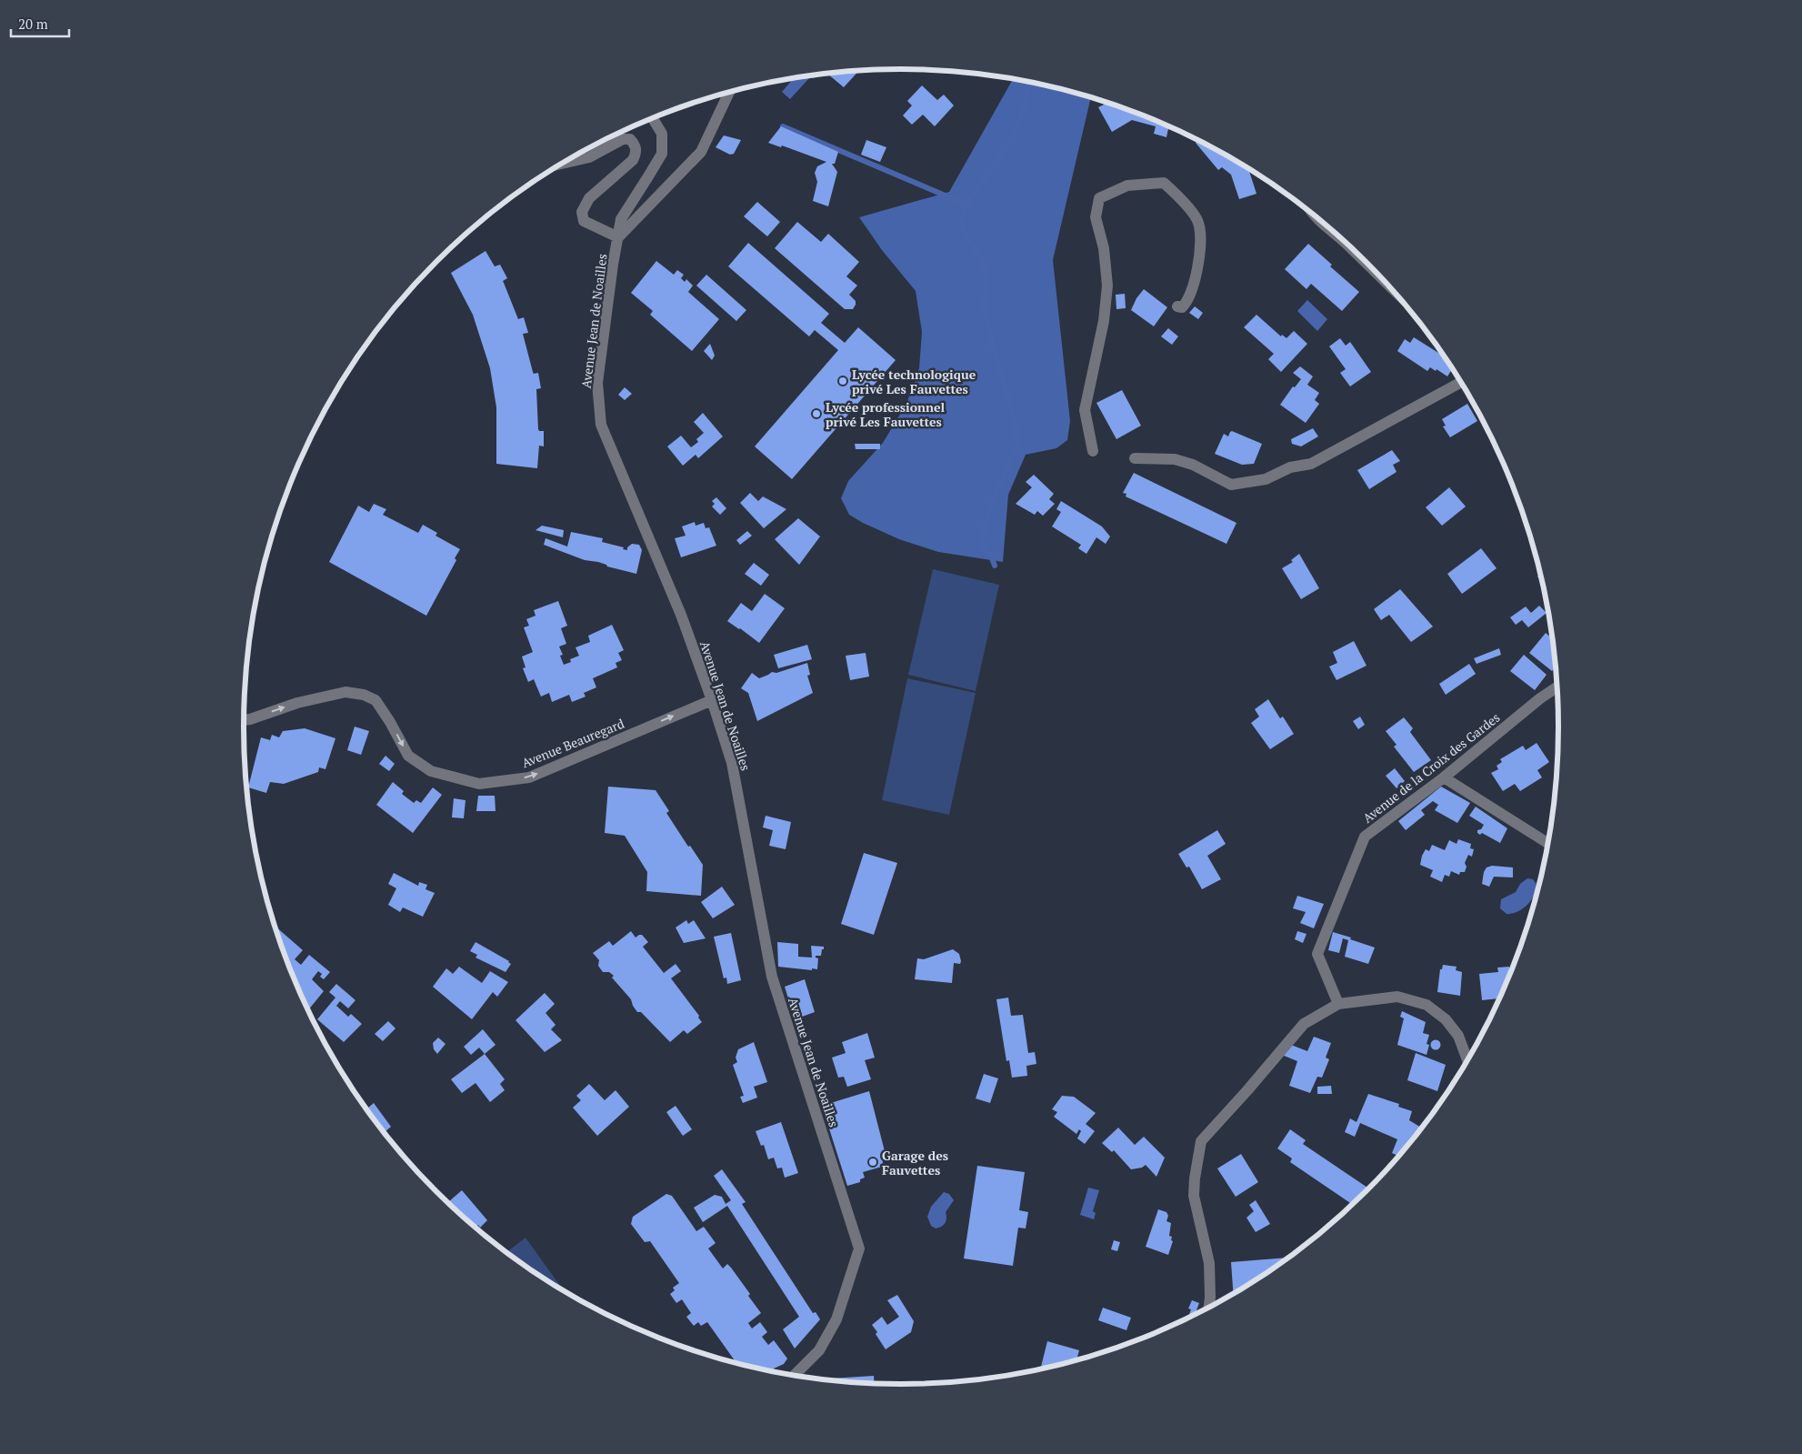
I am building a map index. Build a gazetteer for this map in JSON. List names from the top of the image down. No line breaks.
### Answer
{"streets":{"street":["Avenue Jean de Noailles","Avenue Beauregard","Avenue de la Croix des Gardes"]},"crossings":[["Avenue Jean de Noailles","Avenue Beauregard"]],"one_way":["Avenue Beauregard"],"places":["Lycée technologique privé Les Fauvettes","Lycée professionnel privé Les Fauvettes","Garage des Fauvettes"],"scale_bar":"20 m"}
